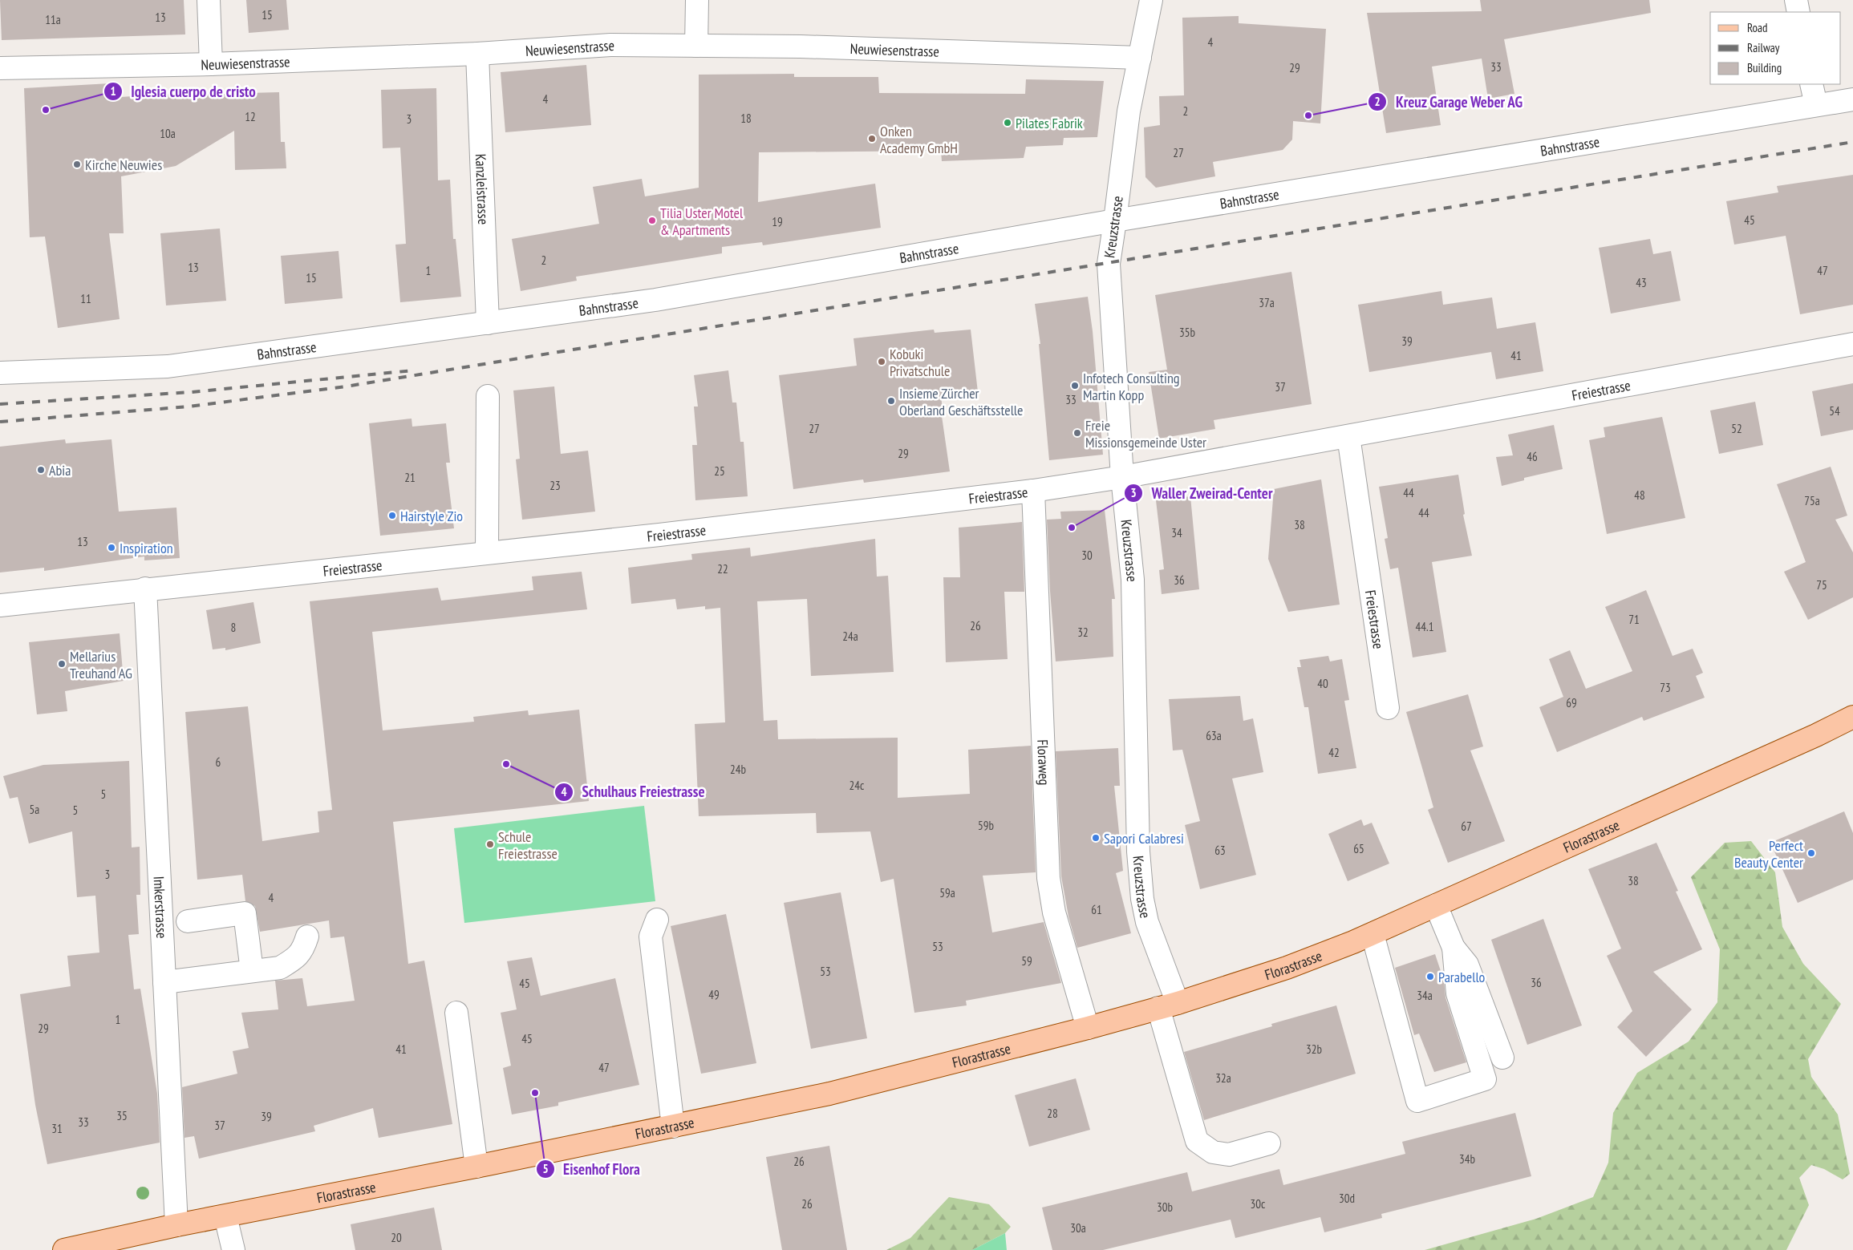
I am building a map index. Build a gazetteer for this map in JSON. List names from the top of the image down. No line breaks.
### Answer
{"streets":{"main road":["Florastrasse"],"street":["Neuwiesenstrasse","Bahnstrasse","Kanzleistrasse","Kreuzstrasse","Freiestrasse","Floraweg","Imkerstrasse"]},"crossings":[["Neuwiesenstrasse","Kanzleistrasse"],["Neuwiesenstrasse","Kreuzstrasse"],["Bahnstrasse","Kanzleistrasse"],["Bahnstrasse","Kreuzstrasse"],["Kreuzstrasse","Freiestrasse"],["Kreuzstrasse","Florastrasse"],["Freiestrasse","Floraweg"],["Freiestrasse","Imkerstrasse"],["Floraweg","Florastrasse"],["Florastrasse","Imkerstrasse"]],"places":["Iglesia cuerpo de cristo","Kreuz Garage Weber AG","Pilates Fabrik","Onken Academy GmbH","Kirche Neuwies","Tilia Uster Motel & Apartments","Kobuki Privatschule","Infotech Consulting Martin Kopp","Insieme Zürcher Oberland Geschäftsstelle","Freie Missionsgemeinde Uster","Abia","Hairstyle Zio","Waller Zweirad-Center","Inspiration","Mellarius Treuhand AG","Schulhaus Freiestrasse","Sapori Calabresi","Schule Freiestrasse","Perfect Beauty Center","Parabello","Eisenhof Flora"],"house_numbers":["15","13","11a","4","33","29","4","2","12","18","3","10a","27","45","19","2","13","1","47","15","43","11","37a","35b","39","41","37","33","54","27","52","29","46","25","21","23","44","48","75a","44","38","34","13","30","22","36","75","71","26","44.1","8","32","24a","40","73","69","63a","42","6","24b","24c","5","5a","5","59b","67","65","63","3","38","59a","4","61","53","59","53","36","45","49","34a","1","29","45","41","32b","47","32a","28","35","39","33","37","31","34b","26","30d","26","30c","30b","30a","20"],"legend":["Road","Railway","Building"]}
